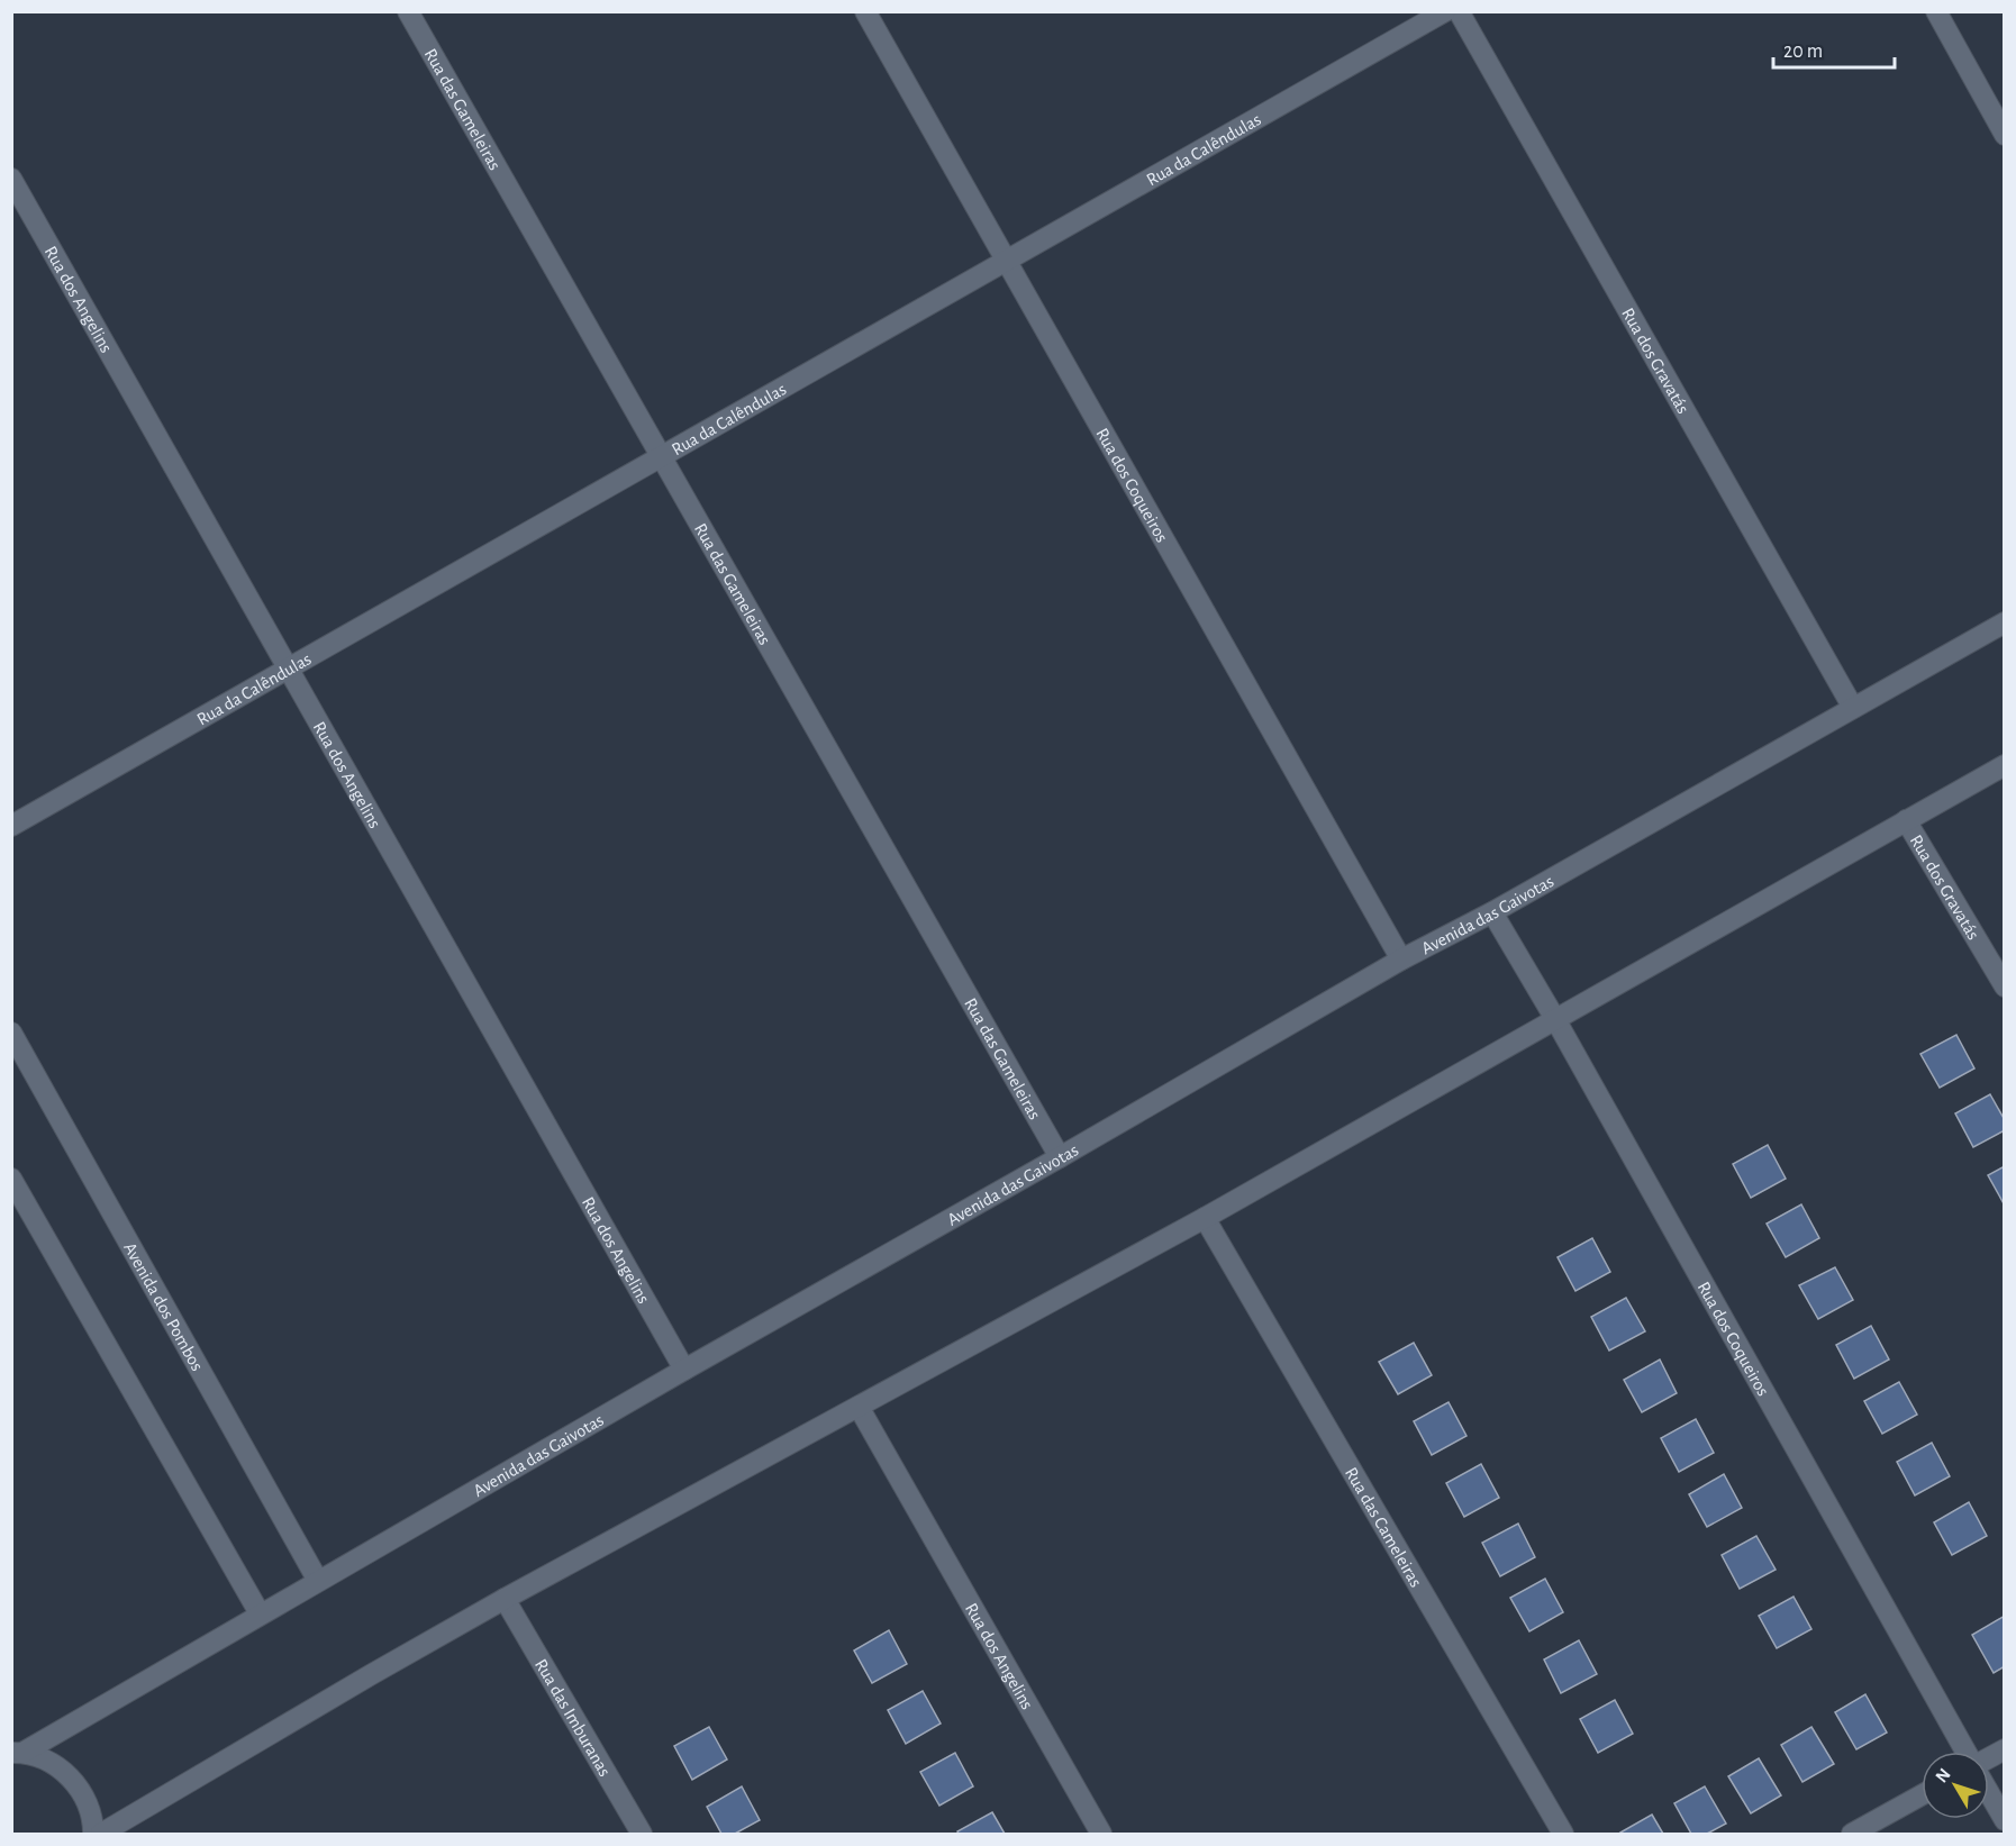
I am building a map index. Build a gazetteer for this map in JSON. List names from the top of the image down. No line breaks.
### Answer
{"streets":{"street":["Rua das Gameleiras","Rua da Calêndulas","Rua dos Angelins","Rua dos Gravatás","Rua dos Coqueiros","Avenida das Gaivotas","Avenida dos Pombos","Rua das Cameleiras","Rua das Imburanas"]},"crossings":[["Rua das Gameleiras","Rua da Calêndulas"],["Rua das Gameleiras","Avenida das Gaivotas"],["Rua da Calêndulas","Rua dos Angelins"],["Rua da Calêndulas","Rua dos Coqueiros"],["Rua dos Angelins","Avenida das Gaivotas"],["Rua dos Gravatás","Avenida das Gaivotas"],["Rua dos Coqueiros","Avenida das Gaivotas"],["Avenida das Gaivotas","Avenida dos Pombos"]],"scale_bar":"20 m","north":"top left"}
